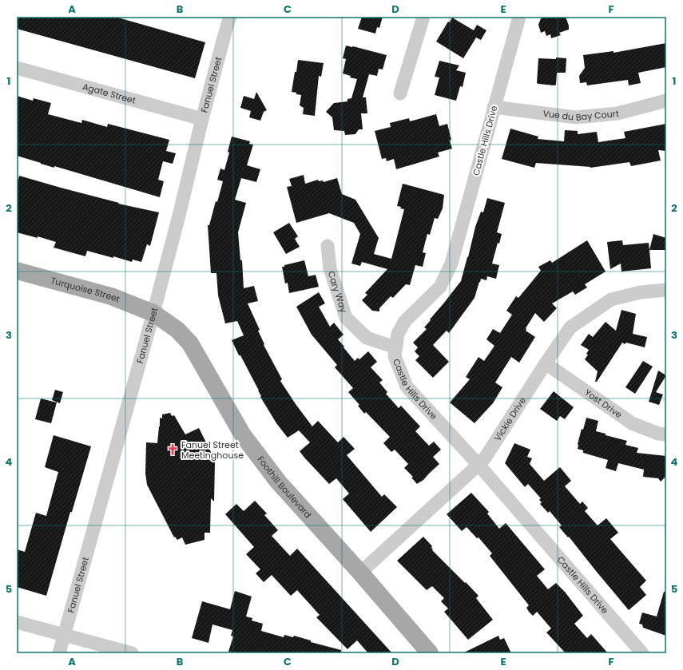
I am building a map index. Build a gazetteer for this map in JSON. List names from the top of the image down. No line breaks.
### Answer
{"streets":{"main road":["Turquoise Street","Foothill Boulevard"],"street":["Fanuel Street","Agate Street","Vue du Bay Court","Castle Hills Drive","Cary Way","Yost Drive","Vickie Drive"]},"crossings":[["Fanuel Street","Agate Street"],["Fanuel Street","Turquoise Street"],["Fanuel Street","Foothill Boulevard"],["Vue du Bay Court","Castle Hills Drive"],["Castle Hills Drive","Cary Way"],["Castle Hills Drive","Vickie Drive"],["Turquoise Street","Foothill Boulevard"],["Yost Drive","Vickie Drive"],["Vickie Drive","Foothill Boulevard"]],"places":{"church":["Fanuel Street Meetinghouse"]},"grid":{"columns":["A","B","C","D","E","F"],"rows":["1","2","3","4","5"]}}
